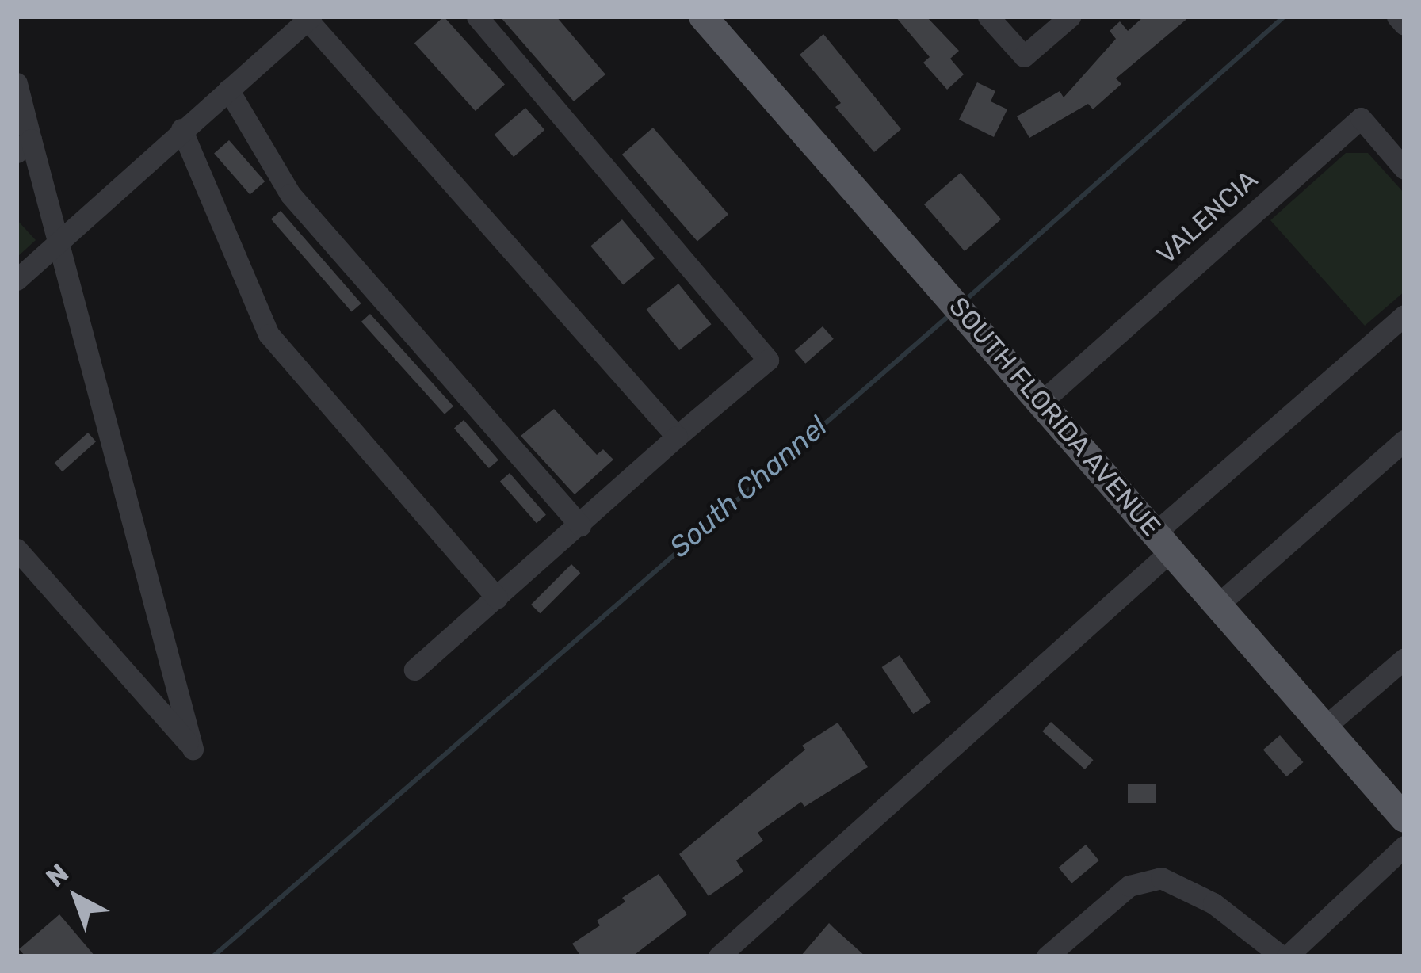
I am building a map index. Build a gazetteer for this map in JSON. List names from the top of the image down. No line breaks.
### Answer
{"streets":{"main road":["SOUTH FLORIDA AVENUE"],"street":["VALENCIA"]},"crossings":[["VALENCIA","SOUTH FLORIDA AVENUE"]],"water":["South Channel"],"north":"top left"}
